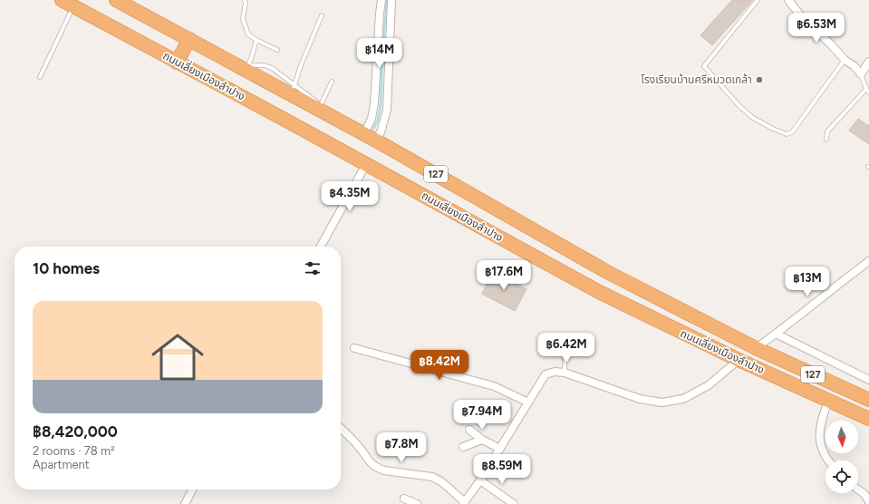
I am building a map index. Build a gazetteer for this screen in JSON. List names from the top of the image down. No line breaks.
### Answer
{"streets":{"highway":["ถนนเลี่ยงเมืองลำปาง","127"]},"places":["โรงเรียนบ้านศรีหมวดเกล้า"],"north":"bottom","page":{"price":["฿6.53M","฿14M","฿4.35M","฿17.6M","฿13M","฿6.42M","฿8.42M","฿7.94M","฿7.8M","฿8.59M"],"heading":"10 homes","list":[{"name":"฿8,420,000","note":"2 rooms · 78 m² · Apartment"}]}}
